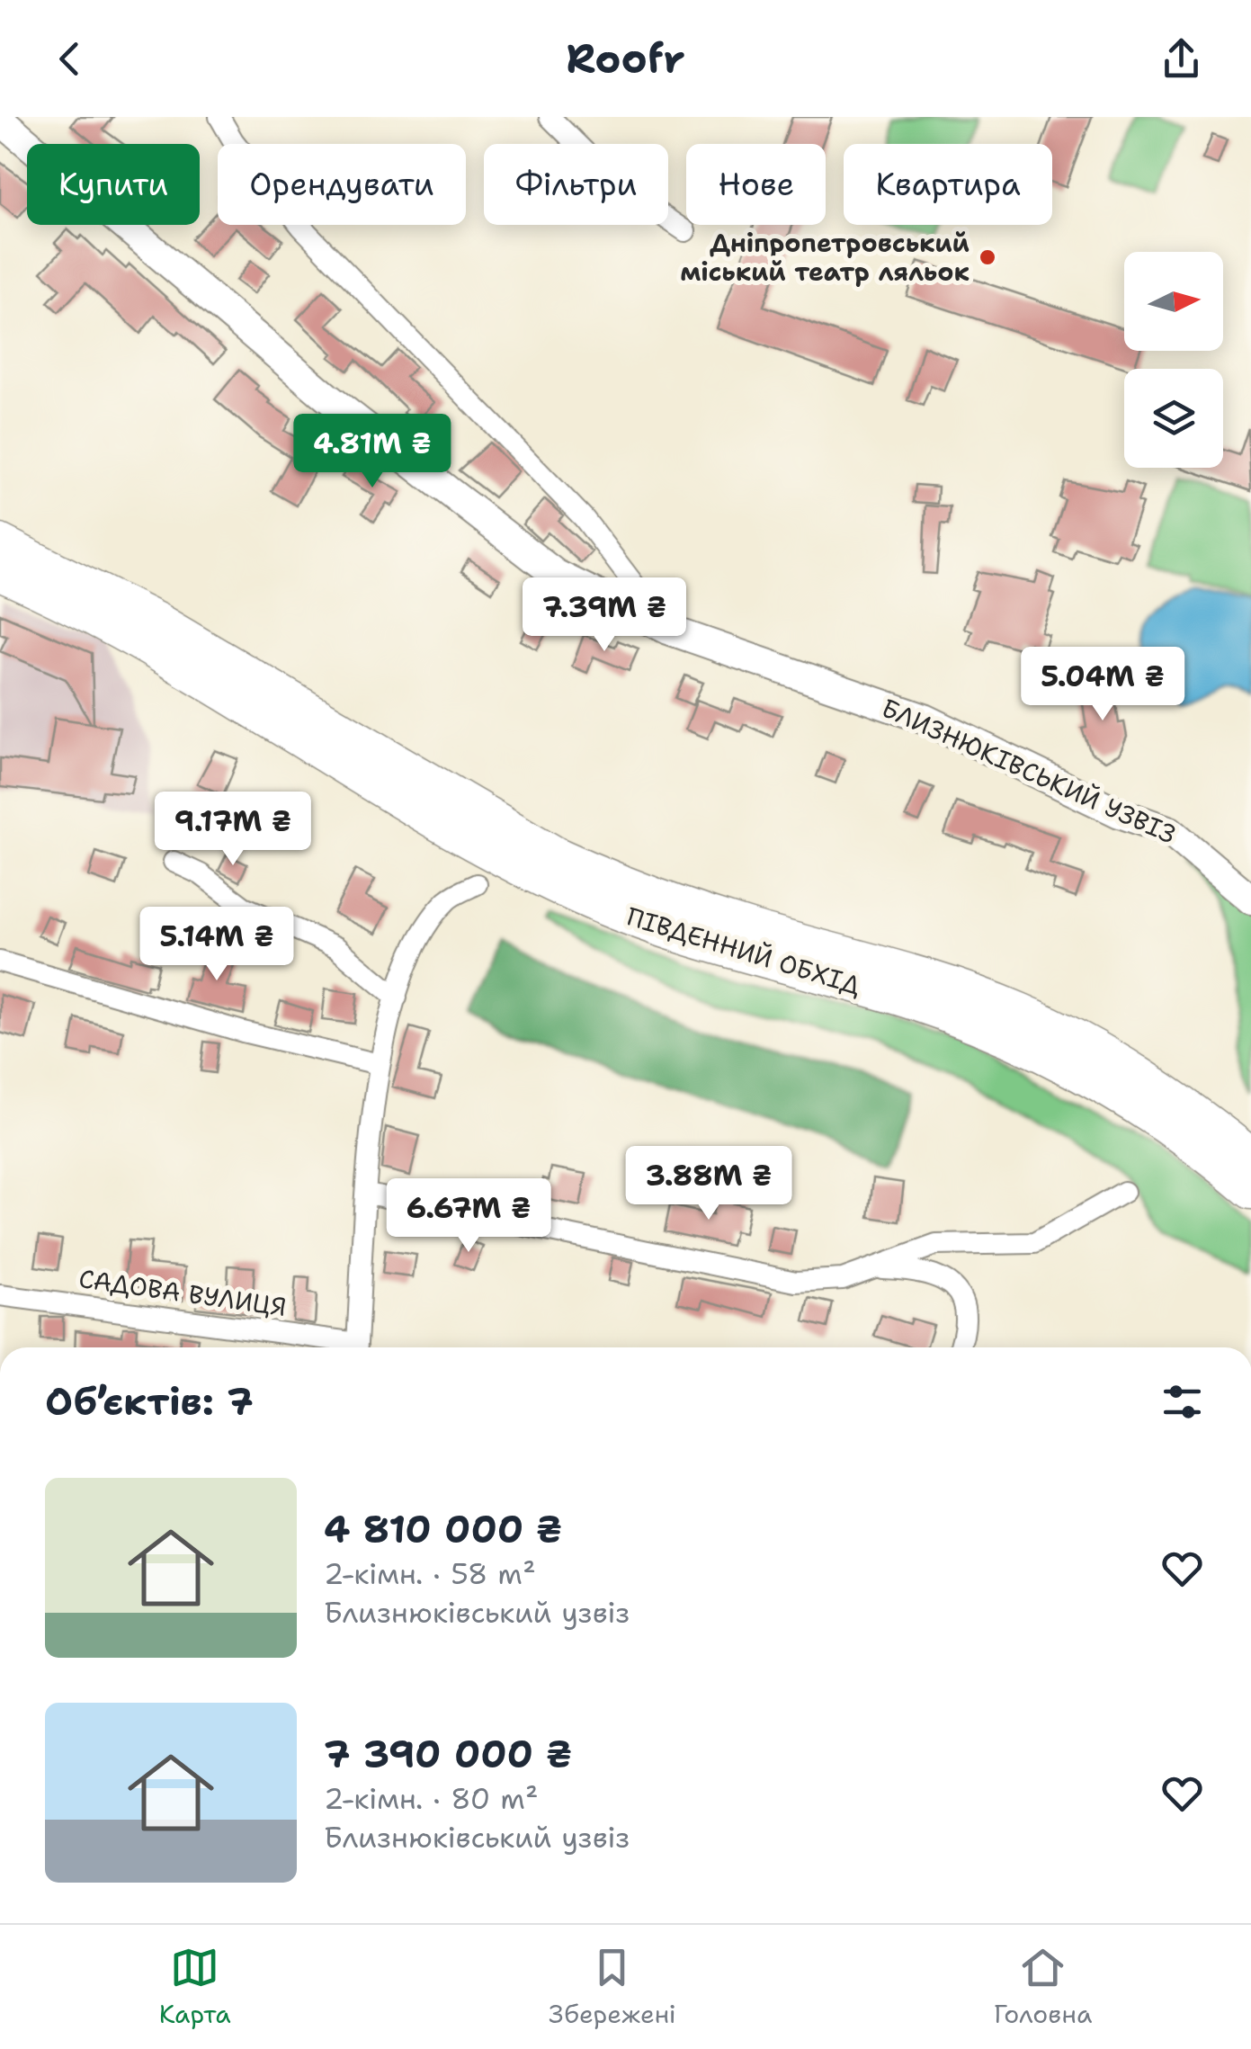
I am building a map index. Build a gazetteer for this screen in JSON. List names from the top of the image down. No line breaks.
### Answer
{"streets":{"main road":["ПІВДЕННИЙ ОБХІД"],"street":["БЛИЗНЮКІВСЬКИЙ УЗВІЗ","САДОВА ВУЛИЦЯ"]},"places":["Дніпропетровський міський театр ляльок"],"north":"right","page":{"header":"Roofr","chip":["Купити","Орендувати","Фільтри","Нове","Квартира"],"price":["4.81M ₴","7.39M ₴","5.04M ₴","9.17M ₴","5.14M ₴","3.88M ₴","6.67M ₴"],"heading":"Об’єктів: 7","list":[{"name":"4 810 000 ₴","note":"2-кімн. · 58 m² · Близнюківський узвіз"},{"name":"7 390 000 ₴","note":"2-кімн. · 80 m² · Близнюківський узвіз"}],"tabs":["Карта","Збережені","Головна"]}}
